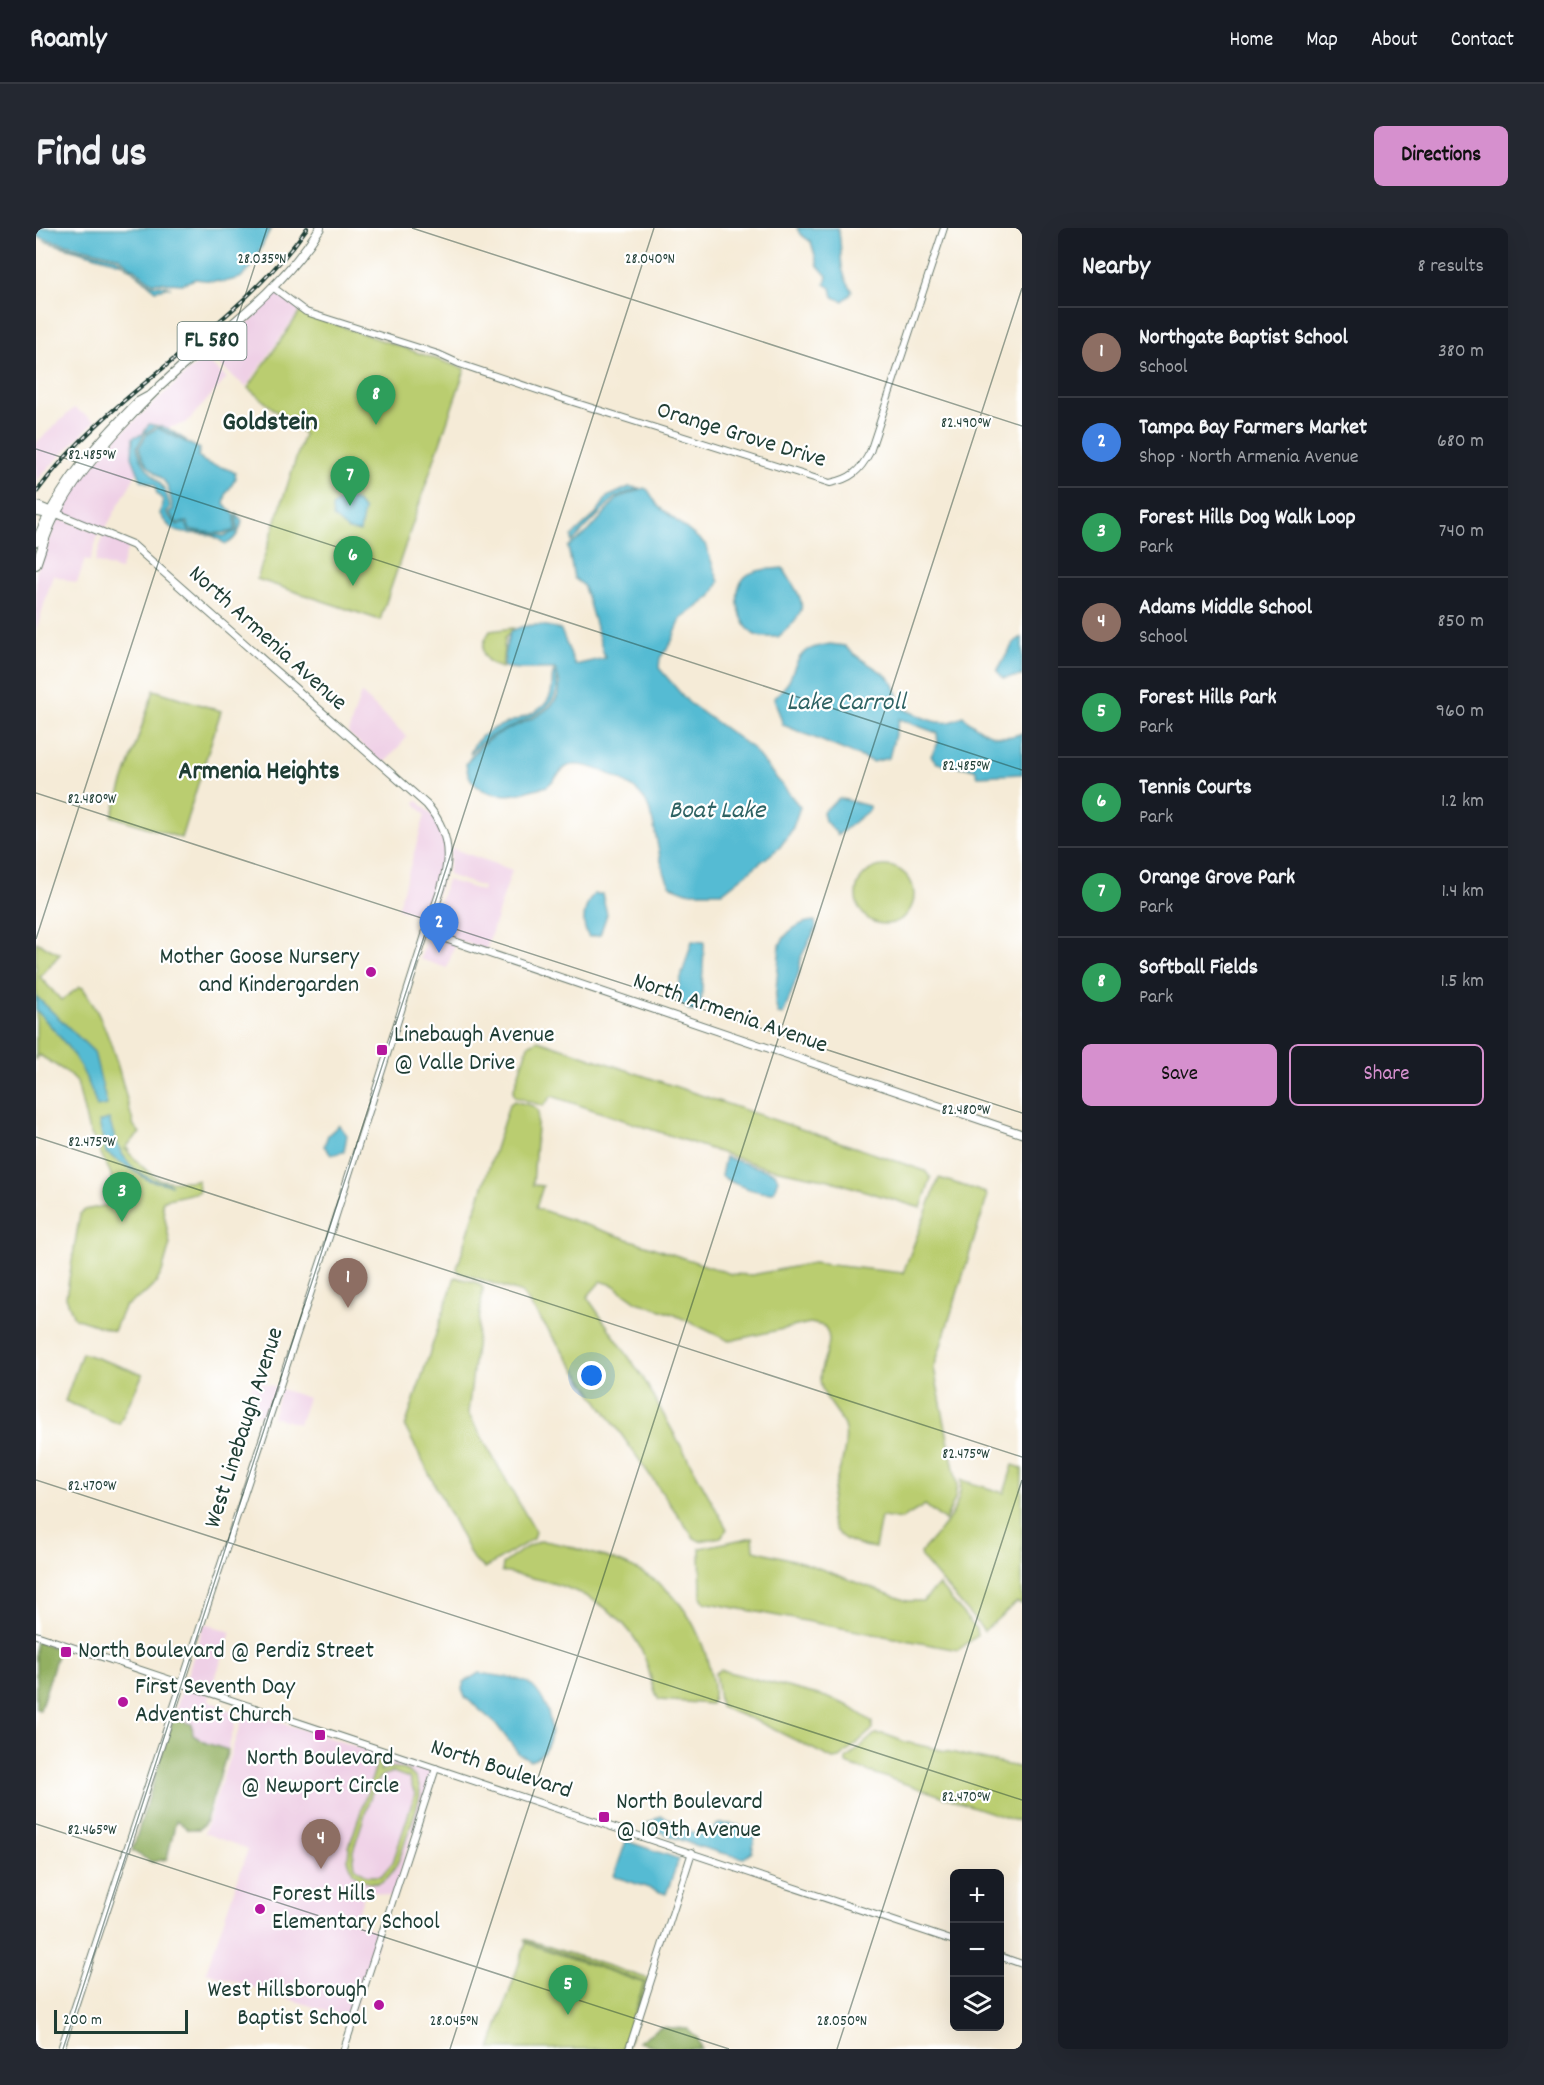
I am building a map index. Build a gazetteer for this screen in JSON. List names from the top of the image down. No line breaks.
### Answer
{"streets":{"main road":["FL 580","North Armenia Avenue","West Linebaugh Avenue"],"street":["Orange Grove Drive","North Boulevard"]},"crossings":[["FL 580","Orange Grove Drive"],["FL 580","North Armenia Avenue"],["North Armenia Avenue","West Linebaugh Avenue"],["West Linebaugh Avenue","North Boulevard"]],"districts":["Goldstein","Armenia Heights"],"water":["Lake Carroll","Boat Lake"],"places":{"other":["Mother Goose Nursery and Kindergarden","First Seventh Day Adventist Church","Forest Hills Elementary School","West Hillsborough Baptist School"],"transit":["Linebaugh Avenue @ Valle Drive","North Boulevard @ Perdiz Street","North Boulevard @ Newport Circle","North Boulevard @ 109th Avenue"]},"scale_bar":"200 m","page":{"header":"Roamly","nav":["Home","Map","About","Contact"],"title":"Find us","buttons":["Directions",["Save","Share"]],"heading":["Nearby","8 results"],"list":[{"mark":"1","name":"Northgate Baptist School","note":"School","value":"380 m"},{"mark":"2","name":"Tampa Bay Farmers Market","note":"Shop · North Armenia Avenue","value":"680 m"},{"mark":"3","name":"Forest Hills Dog Walk Loop","note":"Park","value":"740 m"},{"mark":"4","name":"Adams Middle School","note":"School","value":"850 m"},{"mark":"5","name":"Forest Hills Park","note":"Park","value":"960 m"},{"mark":"6","name":"Tennis Courts","note":"Park","value":"1.2 km"},{"mark":"7","name":"Orange Grove Park","note":"Park","value":"1.4 km"},{"mark":"8","name":"Softball Fields","note":"Park","value":"1.5 km"}],"pins":["8","7","6","2","3","1","4","5"],"map_buttons":["+","−"],"scale":"200 m"},"coordinates":["28.035°N","28.040°N","82.490°W","82.485°W","82.480°W","82.475°W","82.470°W","82.465°W","28.045°N","28.050°N"]}
